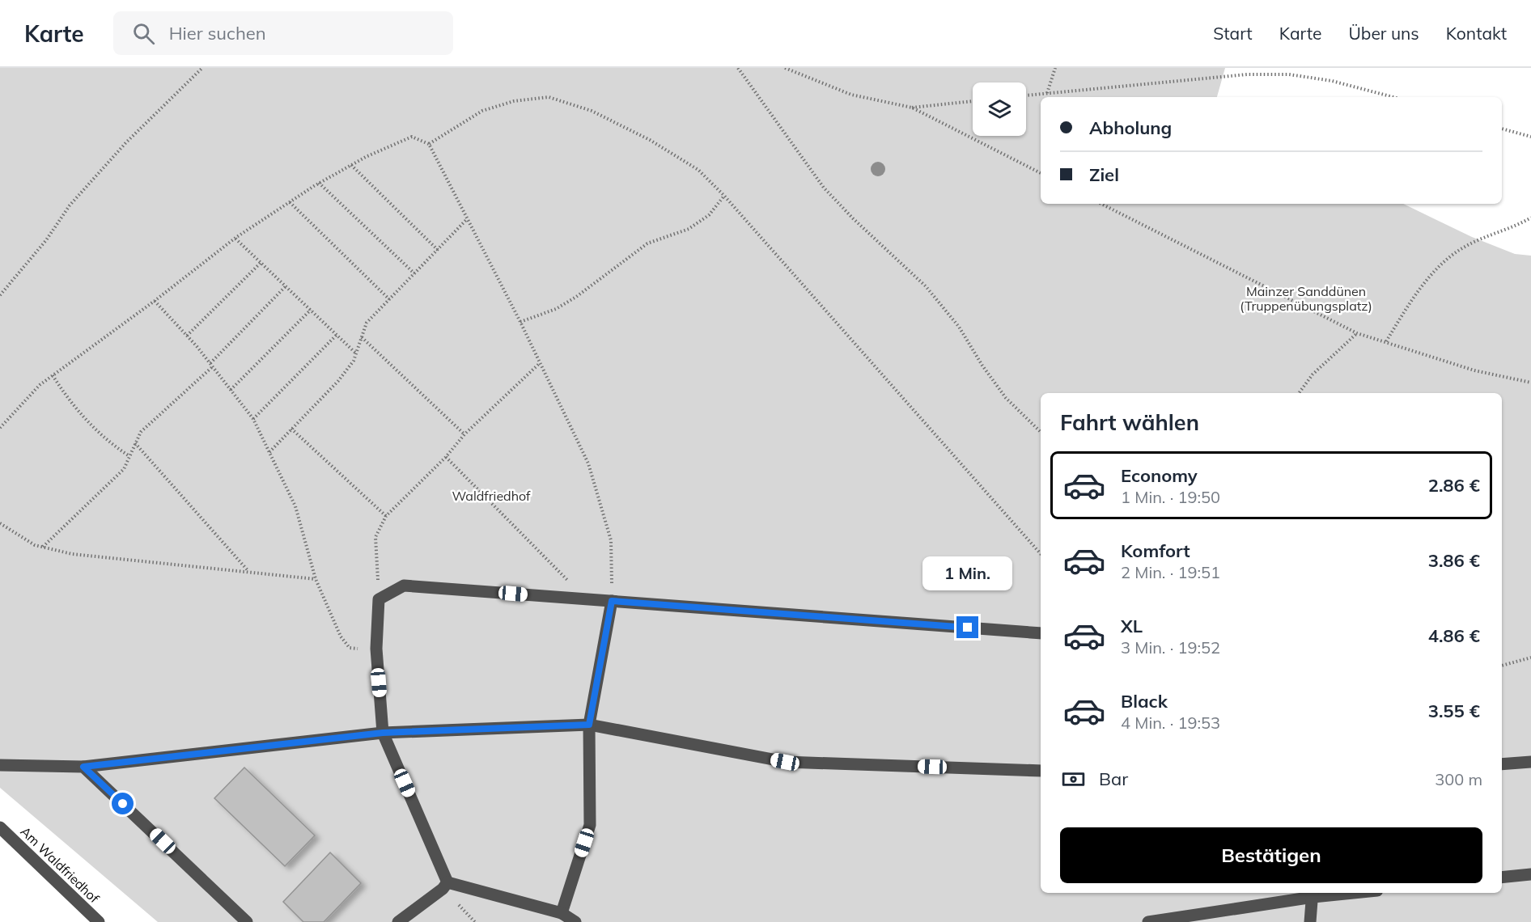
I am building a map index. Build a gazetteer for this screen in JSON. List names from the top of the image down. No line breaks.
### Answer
{"streets":{"street":["Am Waldfriedhof"]},"parks":["Mainzer Sanddünen (Truppenübungsplatz)","Waldfriedhof"],"page":{"header":"Karte","search":"Hier suchen","nav":["Start","Karte","Über uns","Kontakt"],"banner":["Abholung","Ziel"],"heading":"Fahrt wählen","list":[{"name":"Economy","note":"1 Min. · 19:50","value":"2.86 €"},{"name":"Komfort","note":"2 Min. · 19:51","value":"3.86 €"},{"name":"XL","note":"3 Min. · 19:52","value":"4.86 €"},{"name":"Black","note":"4 Min. · 19:53","value":"3.55 €"}],"bubble":"1 Min.","pay":["Bar","300 m"],"buttons":"Bestätigen"}}
